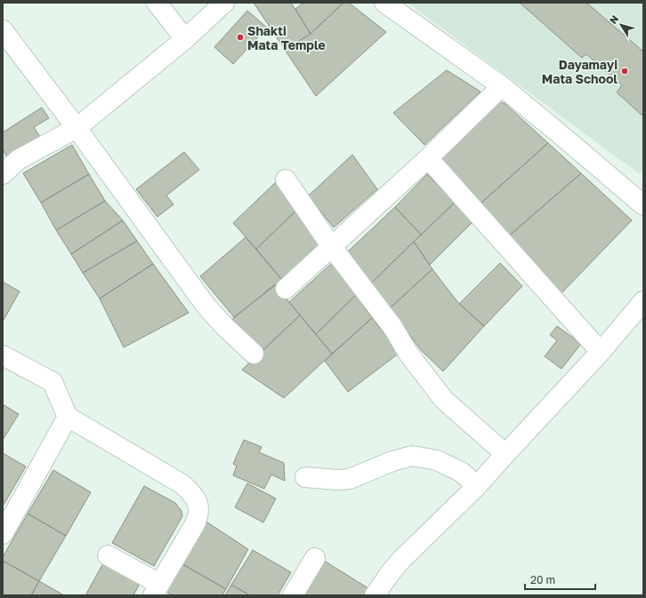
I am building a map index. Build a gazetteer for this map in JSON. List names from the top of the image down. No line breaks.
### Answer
{"places":["Shakti Mata Temple","Dayamayi Mata School"],"scale_bar":"20 m","north":"top left"}
